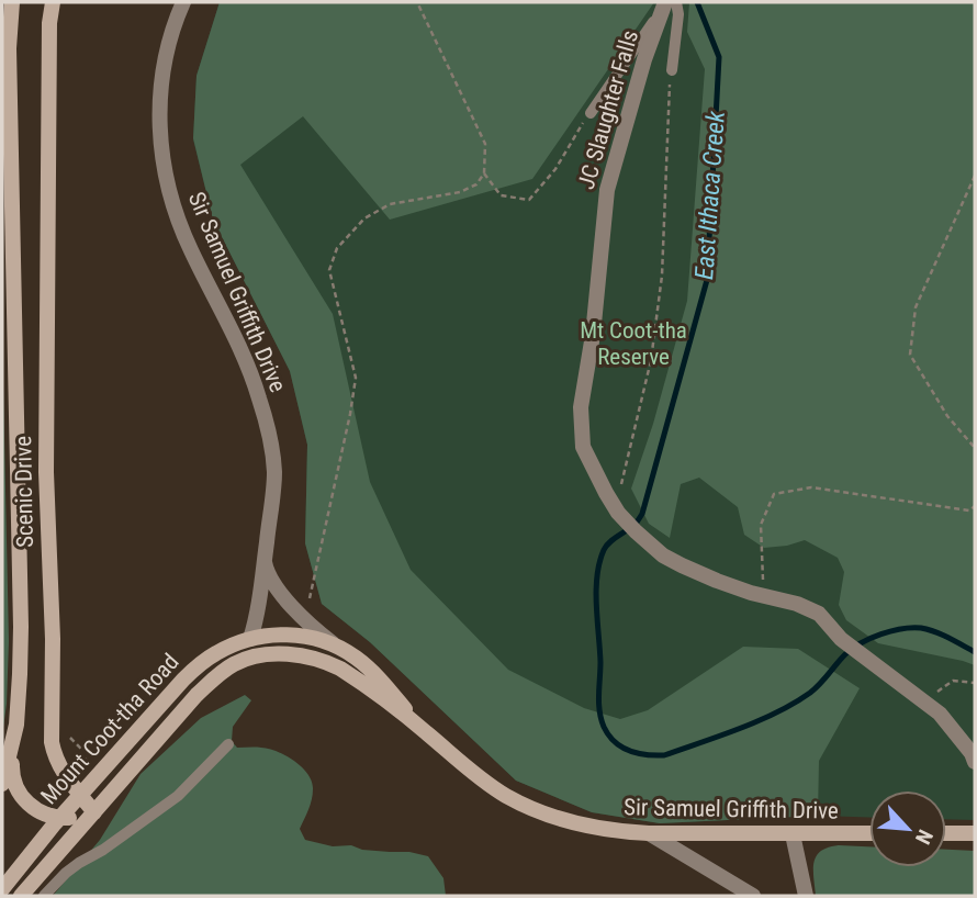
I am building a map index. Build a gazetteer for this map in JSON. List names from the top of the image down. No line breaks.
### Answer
{"streets":{"main road":["Sir Samuel Griffith Drive","Scenic Drive","Mount Coot-tha Road"],"street":["JC Slaughter Falls"]},"crossings":[["Sir Samuel Griffith Drive","Scenic Drive"],["Sir Samuel Griffith Drive","Mount Coot-tha Road"],["Scenic Drive","Mount Coot-tha Road"]],"water":["East Ithaca Creek"],"parks":["Mt Coot-tha Reserve"],"north":"bottom right"}
